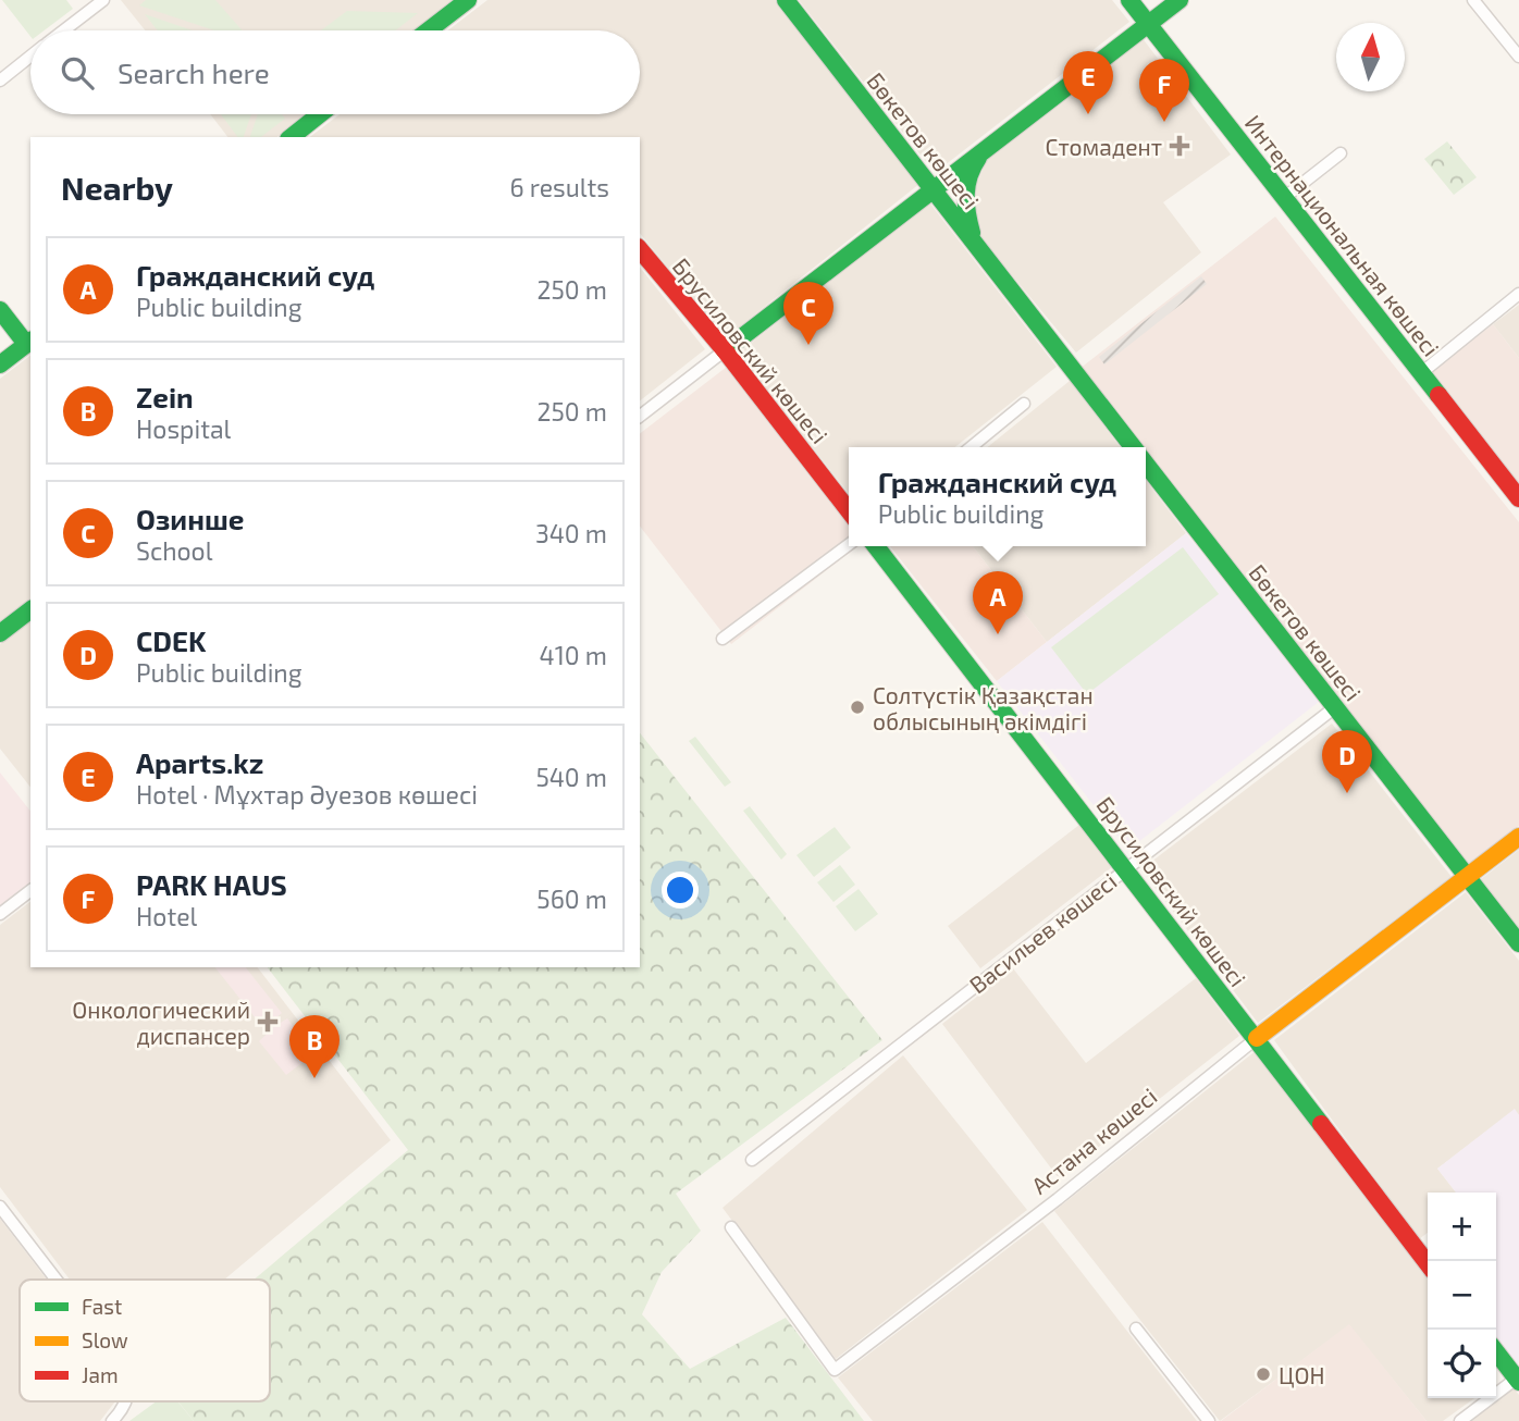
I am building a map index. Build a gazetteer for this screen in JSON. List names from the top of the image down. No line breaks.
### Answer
{"streets":{"main road":["Бөкетов көшесі","Интернациональная көшесі","Брусиловский көшесі","Астана көшесі"],"street":["Васильев көшесі"]},"crossings":[["Бөкетов көшесі","Васильев көшесі"],["Бөкетов көшесі","Астана көшесі"],["Брусиловский көшесі","Васильев көшесі"],["Брусиловский көшесі","Астана көшесі"]],"places":{"health":["Стомадент","Онкологический диспансер"],"other":["Солтүстік Қазақстан облысының әкімдігі","ЦОН"]},"legend":["Fast","Slow","Jam"],"north":"top","page":{"search":"Search here","pins":["E","F","C","A","D","B"],"heading":["Nearby","6 results"],"list":[{"mark":"A","name":"Гражданский суд","note":"Public building","value":"250 m"},{"mark":"B","name":"Zein","note":"Hospital","value":"250 m"},{"mark":"C","name":"Озинше","note":"School","value":"340 m"},{"mark":"D","name":"CDEK","note":"Public building","value":"410 m"},{"mark":"E","name":"Aparts.kz","note":"Hotel · Мұхтар Әуезов көшесі","value":"540 m"},{"mark":"F","name":"PARK HAUS","note":"Hotel","value":"560 m"}],"popup":["Гражданский суд","Public building"],"map_buttons":["+","−"]}}
